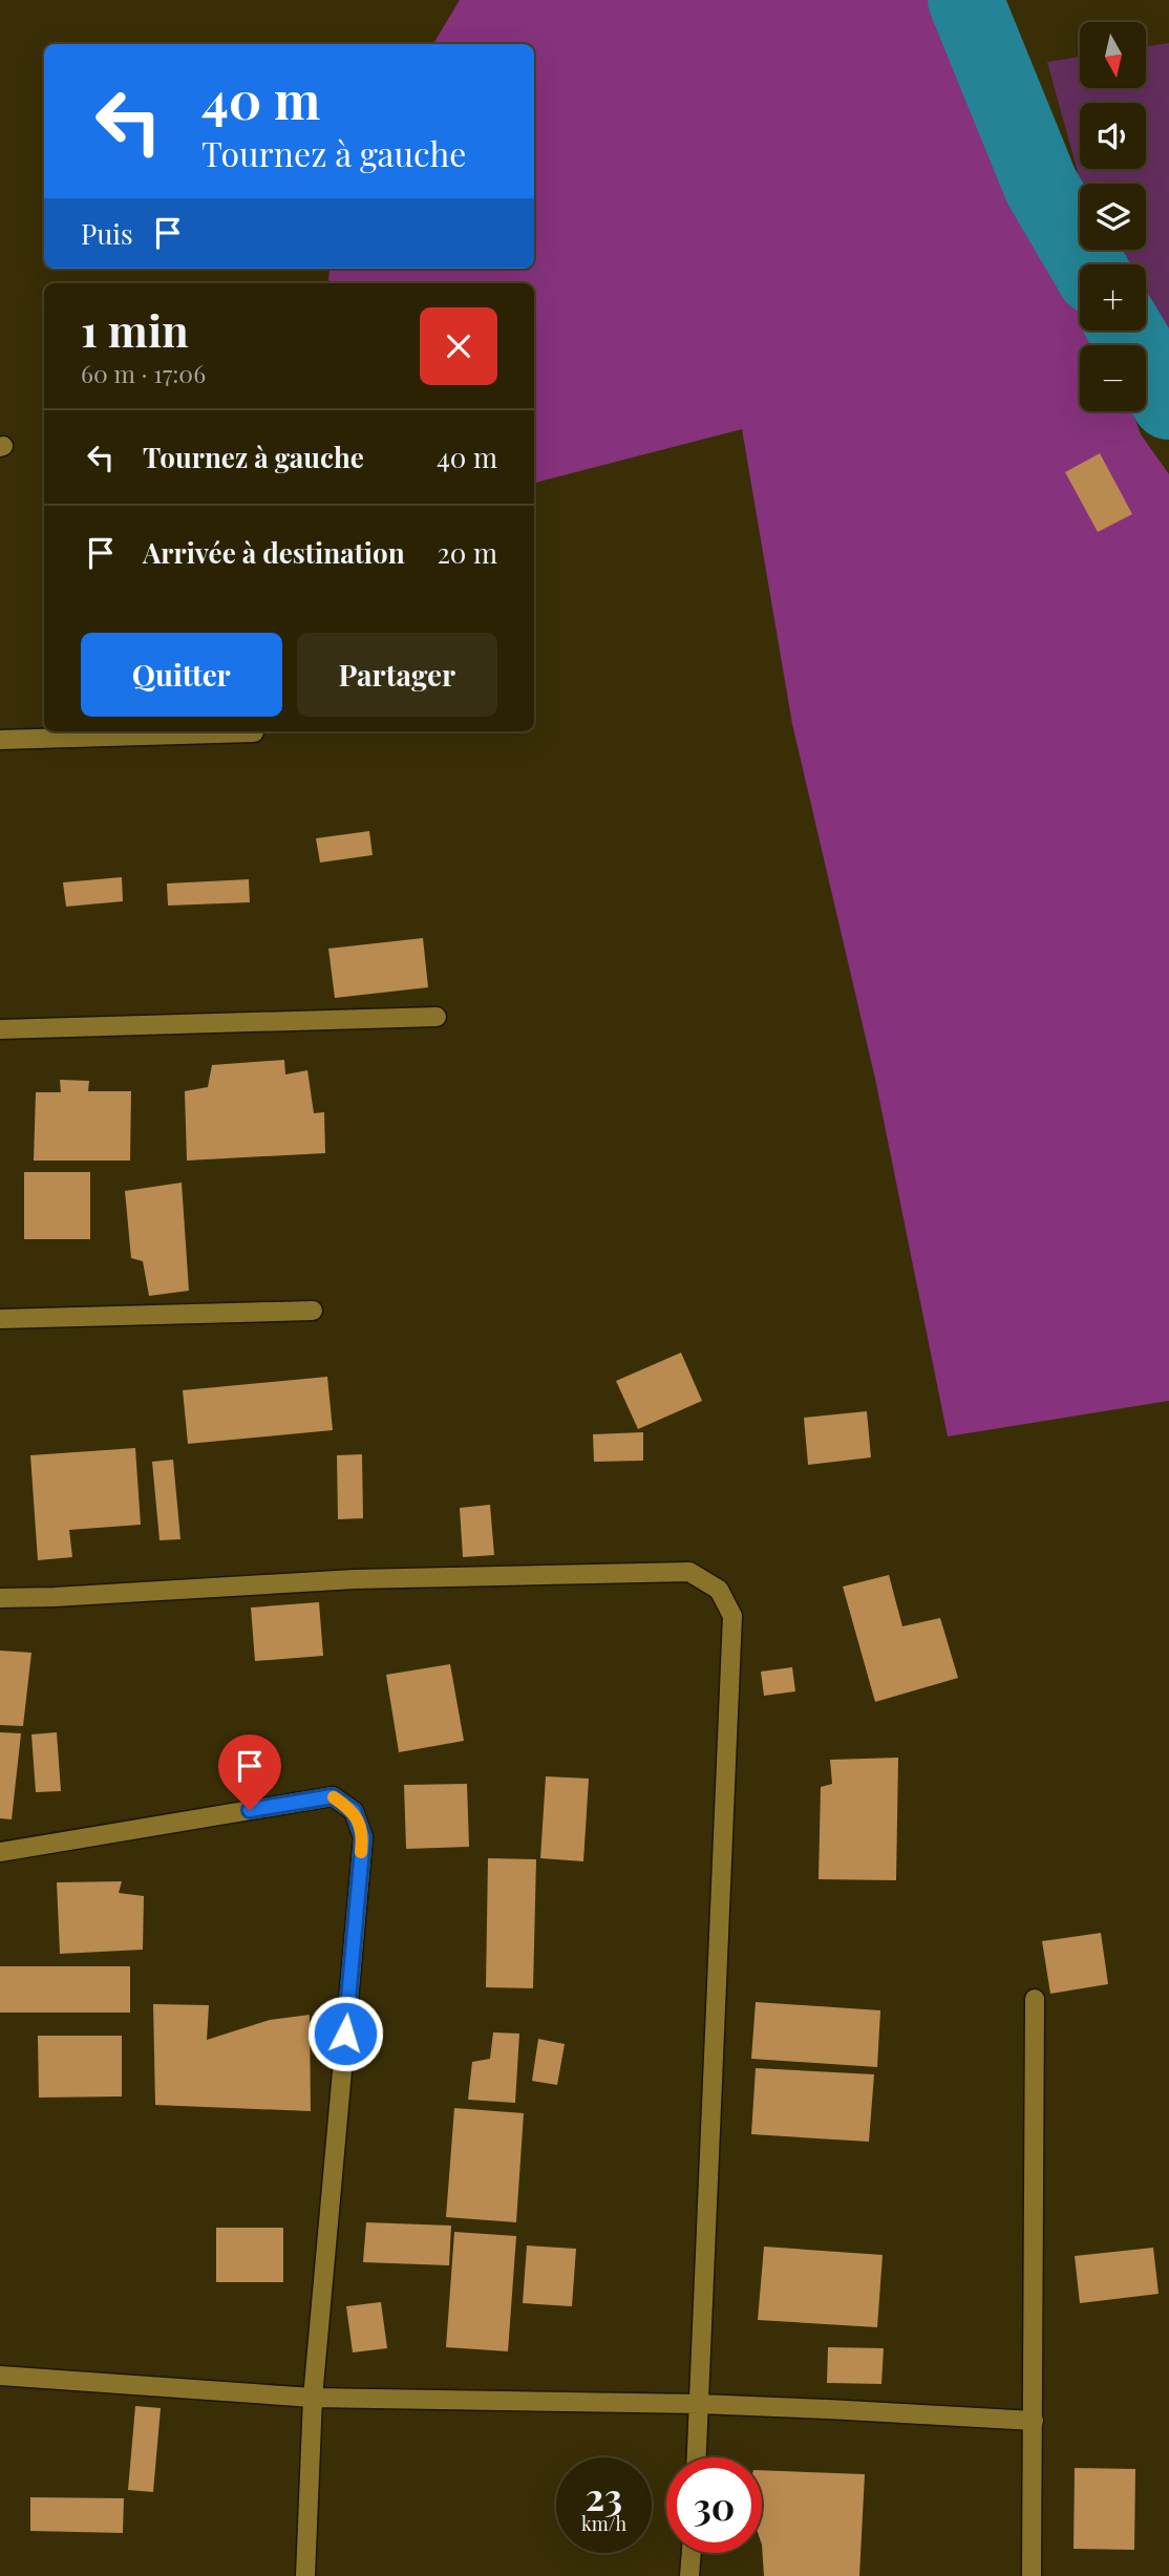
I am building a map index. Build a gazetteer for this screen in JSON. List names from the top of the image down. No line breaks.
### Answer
{"north":"bottom","page":{"map_buttons":["+","−"],"turn":["40 m","Tournez à gauche"],"then":"Puis","heading":["1 min","60 m · 17:06"],"list":[{"name":"Tournez à gauche","value":"40 m"},{"name":"Arrivée à destination","value":"20 m"}],"buttons":["Quitter","Partager"],"speed":"23 km/h","limit":"30"}}
